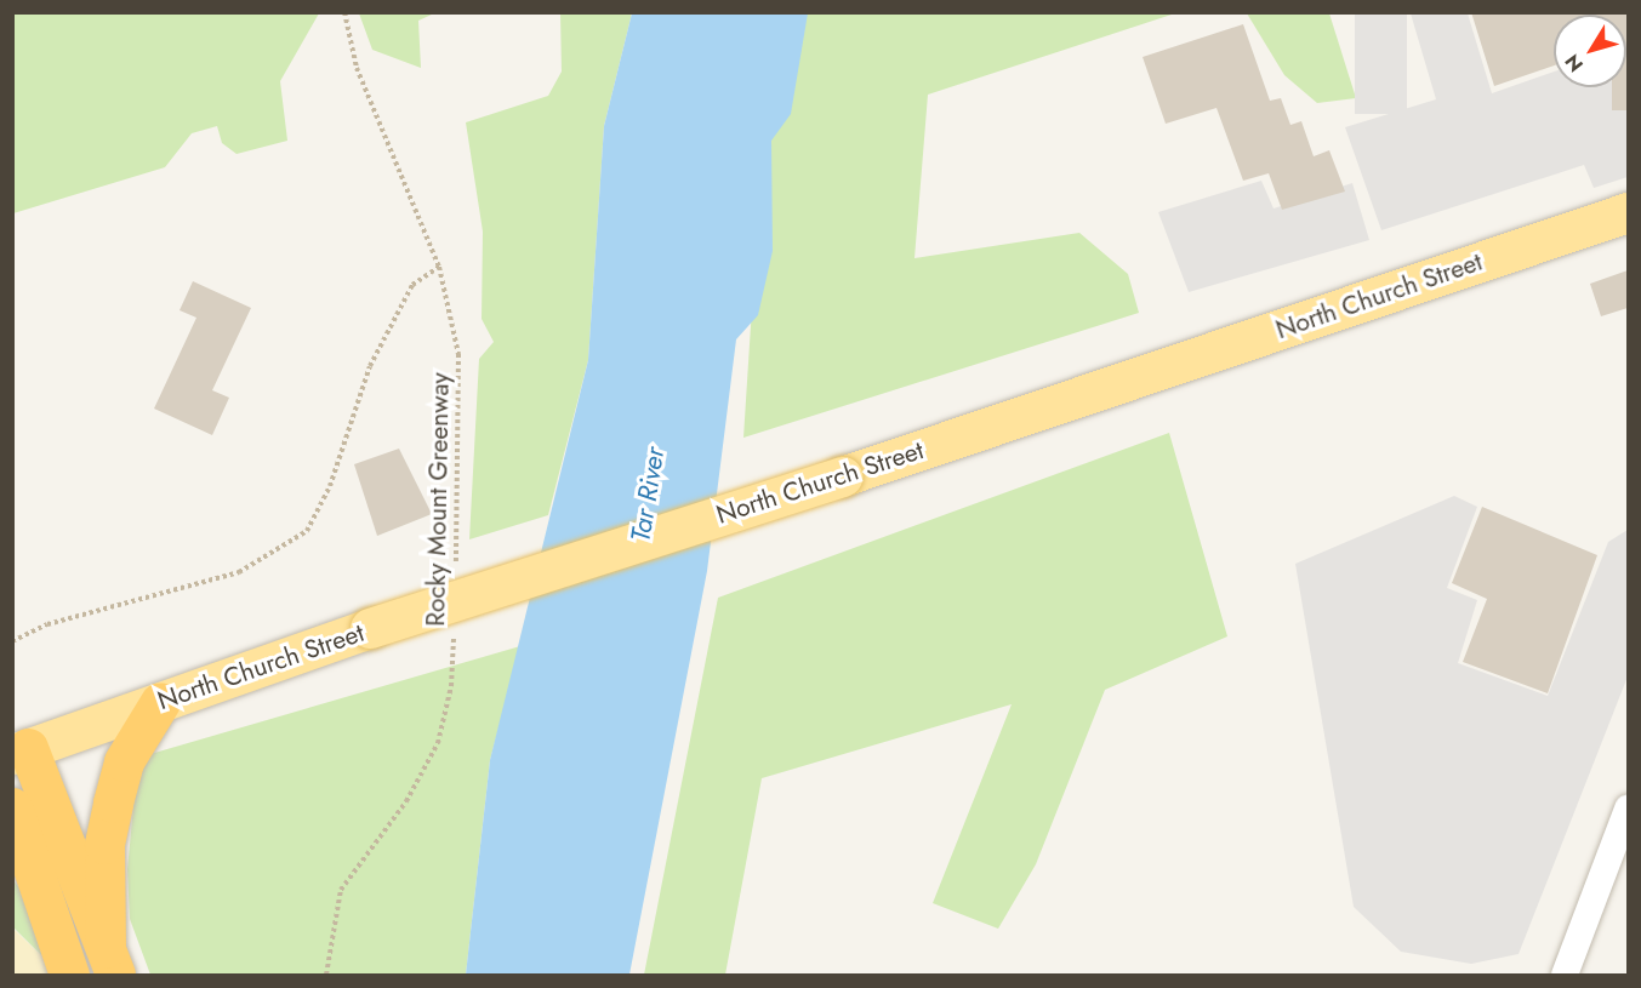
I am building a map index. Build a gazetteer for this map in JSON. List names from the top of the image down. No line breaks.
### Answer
{"streets":{"main road":["North Church Street"],"path":["Rocky Mount Greenway"]},"water":["Tar River"],"north":"bottom left"}
